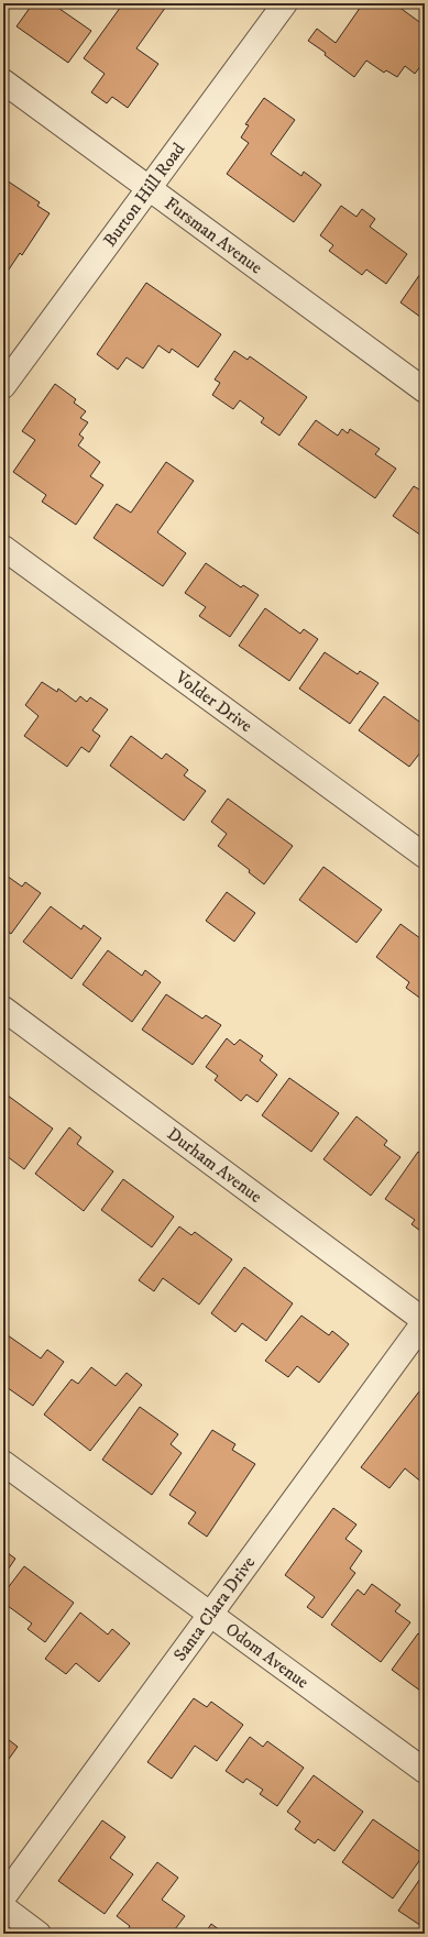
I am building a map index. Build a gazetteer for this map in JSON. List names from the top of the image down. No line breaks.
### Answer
{"streets":{"street":["Burton Hill Road","Fursman Avenue","Volder Drive","Durham Avenue","Santa Clara Drive","Odom Avenue"]},"crossings":[["Burton Hill Road","Fursman Avenue"],["Durham Avenue","Santa Clara Drive"],["Santa Clara Drive","Odom Avenue"]]}
